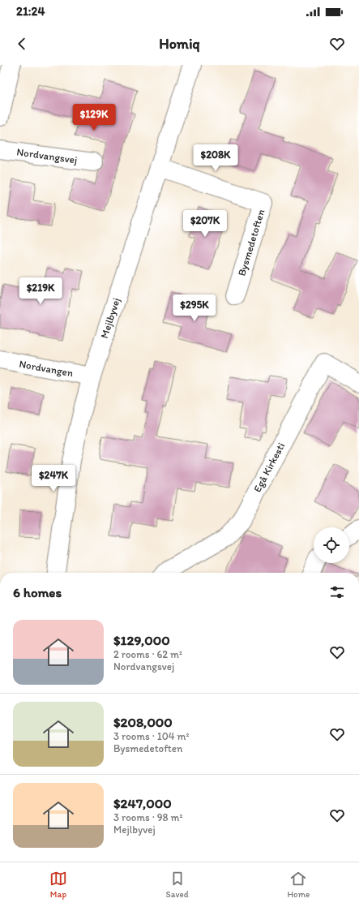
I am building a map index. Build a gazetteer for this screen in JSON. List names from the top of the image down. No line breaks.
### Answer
{"streets":{"street":["Nordvangsvej","Bysmedetoften","Mejlbyvej","Nordvangen","Egå Kirkesti"]},"crossings":[["Bysmedetoften","Mejlbyvej"],["Mejlbyvej","Nordvangen"]],"page":{"status":"21:24","header":"Homiq","price":["$129K","$208K","$207K","$219K","$295K","$247K"],"heading":"6 homes","list":[{"name":"$129,000","note":"2 rooms · 62 m² · Nordvangsvej"},{"name":"$208,000","note":"3 rooms · 104 m² · Bysmedetoften"},{"name":"$247,000","note":"3 rooms · 98 m² · Mejlbyvej"}],"tabs":["Map","Saved","Home"]}}
